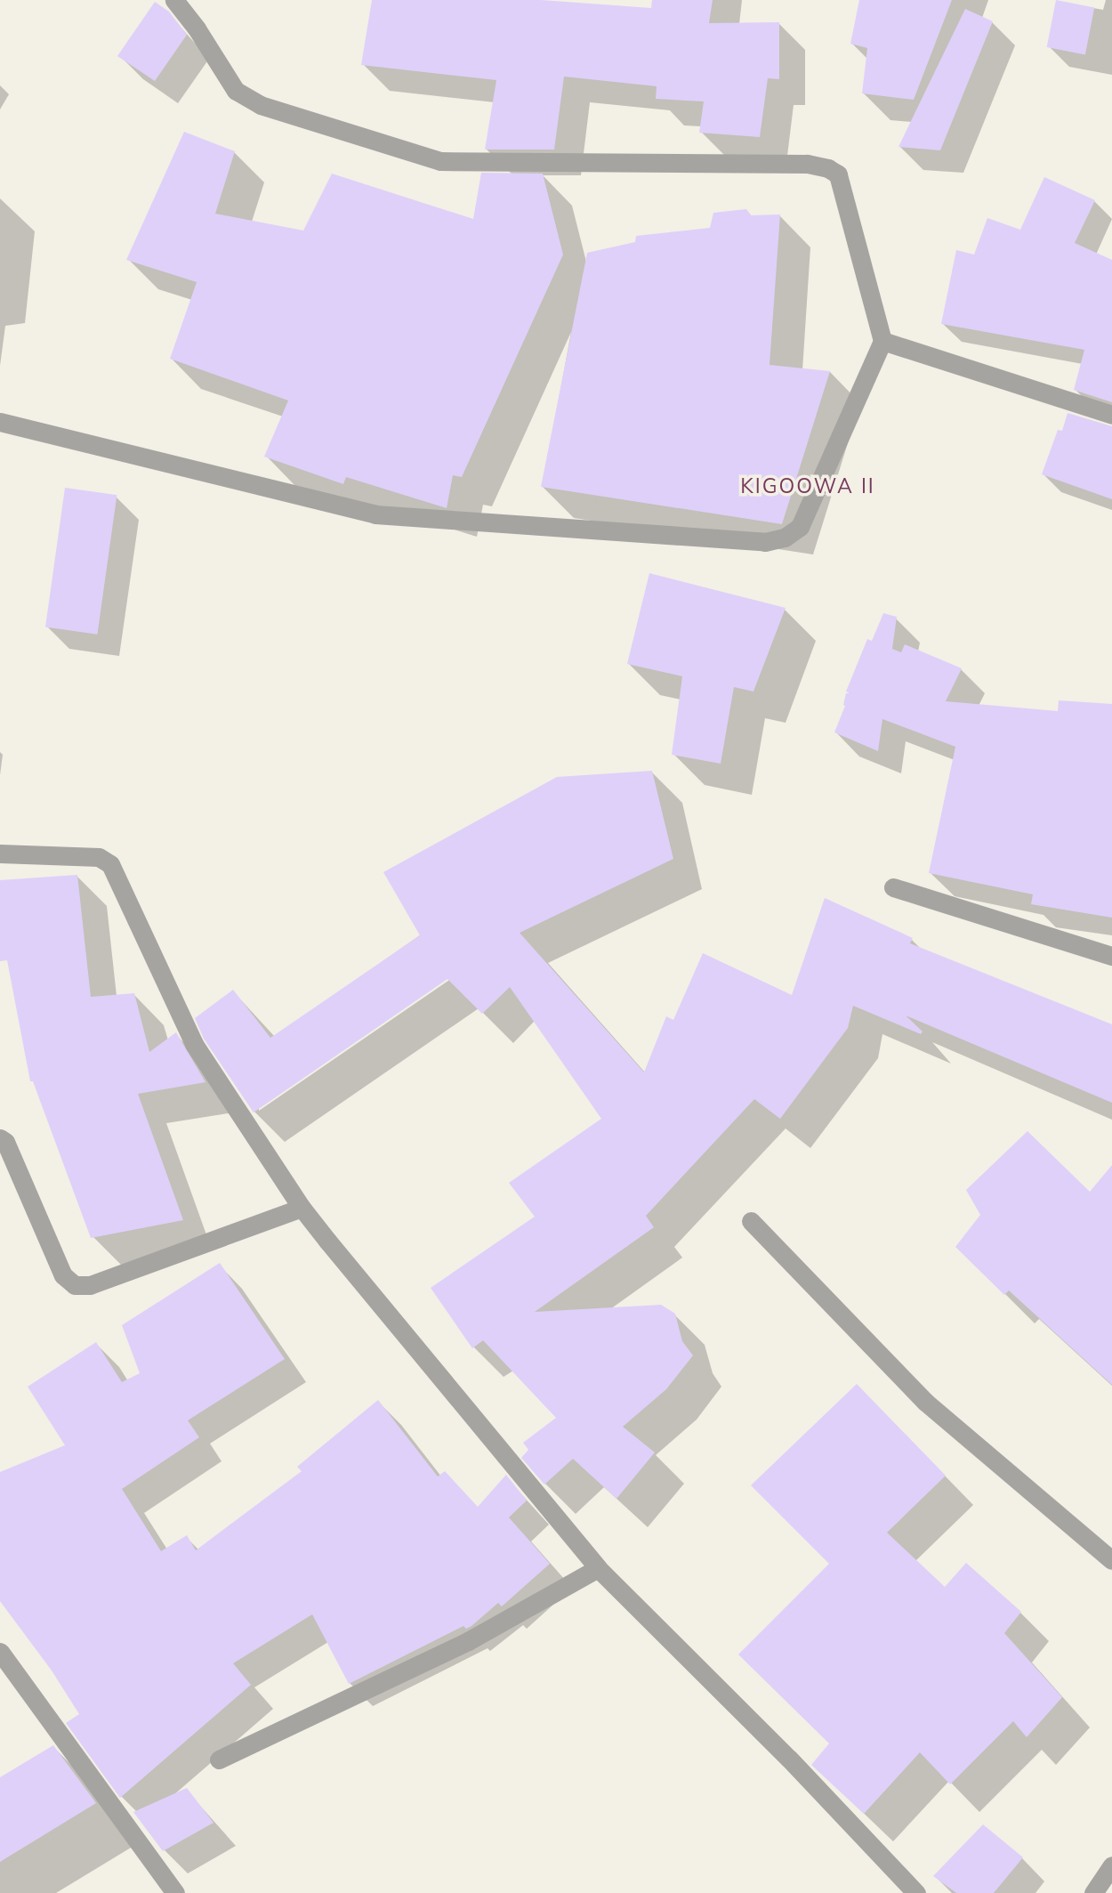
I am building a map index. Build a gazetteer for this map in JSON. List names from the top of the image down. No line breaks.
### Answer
{"districts":["KIGOOWA II"]}
